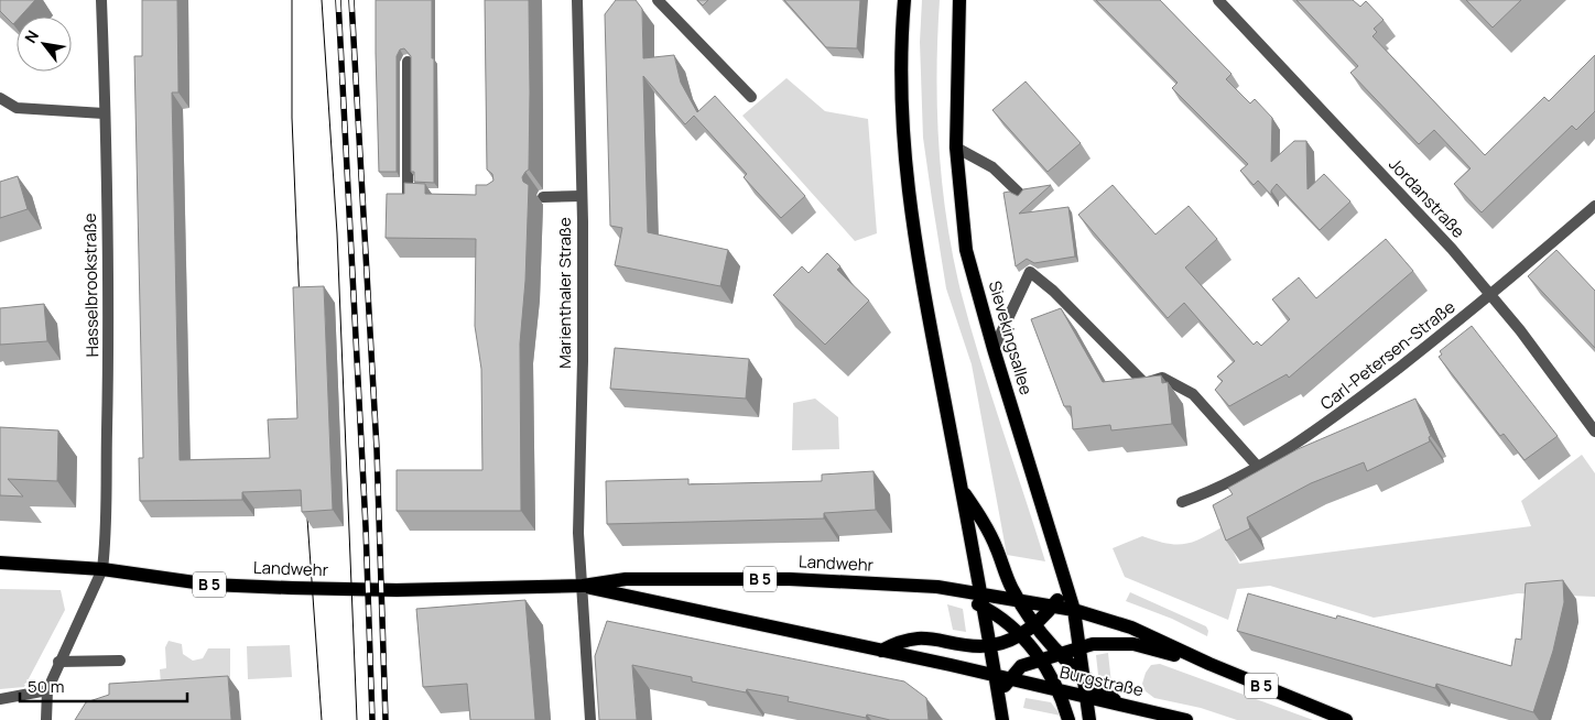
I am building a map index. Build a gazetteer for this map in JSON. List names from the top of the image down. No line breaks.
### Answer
{"streets":{"main road":["Sievekingsallee","Landwehr","B 5","Burgstraße"],"street":["Jordanstraße","Hasselbrookstraße","Marienthaler Straße","Carl-Petersen-Straße"]},"crossings":[["Jordanstraße","Carl-Petersen-Straße"],["Hasselbrookstraße","Landwehr"],["Marienthaler Straße","Landwehr"],["Sievekingsallee","Landwehr"],["Sievekingsallee","Burgstraße"],["Landwehr","Burgstraße"]],"scale_bar":"50 m","north":"top left"}
